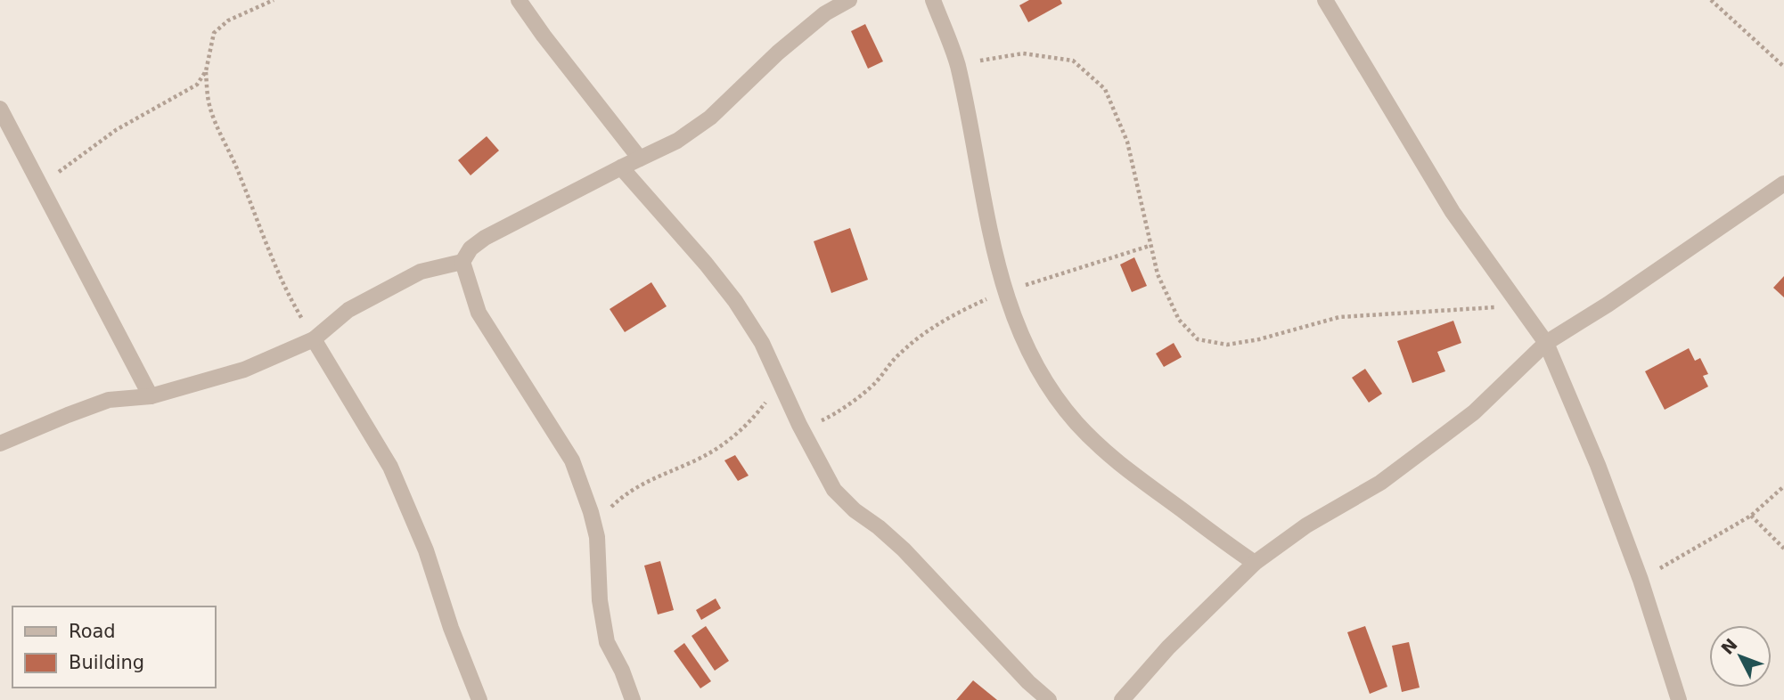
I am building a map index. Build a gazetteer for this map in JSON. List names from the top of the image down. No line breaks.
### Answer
{"legend":["Road","Building"],"north":"top left"}
